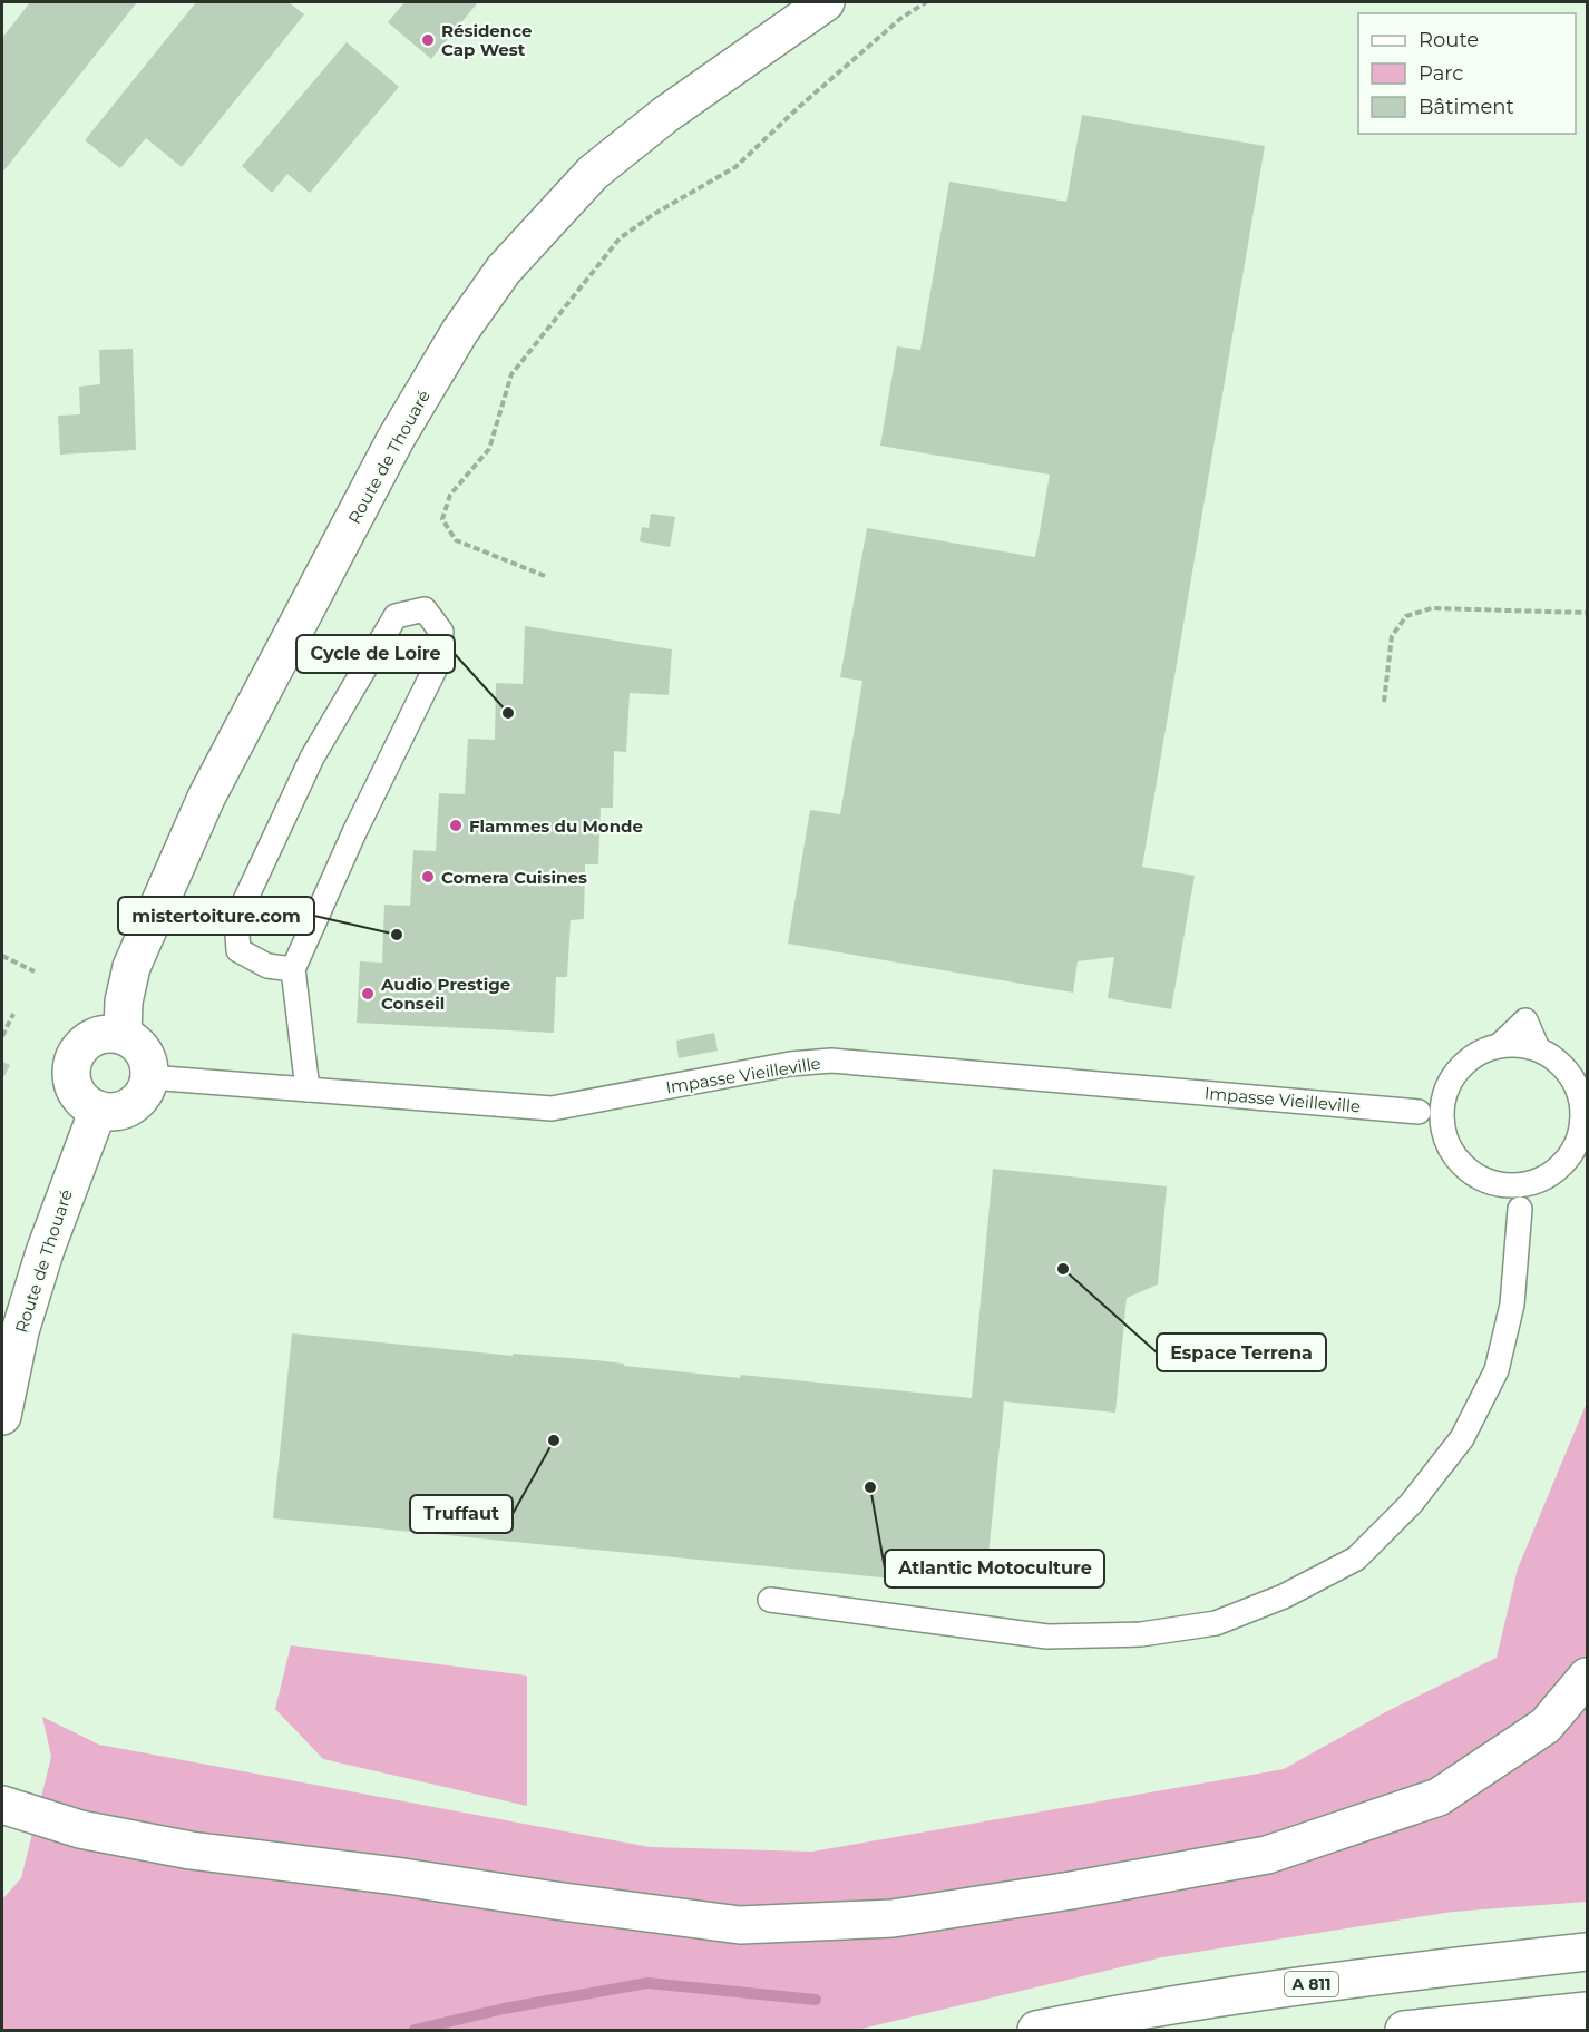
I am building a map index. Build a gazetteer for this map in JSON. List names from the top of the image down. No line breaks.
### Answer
{"streets":{"main road":["Route de Thouaré","A 811"],"lane":["Impasse Vieilleville"]},"crossings":[["Route de Thouaré","Impasse Vieilleville"]],"places":["Résidence Cap West","Cycle de Loire","Flammes du Monde","Comera Cuisines","mistertoiture.com","Audio Prestige Conseil","Espace Terrena","Truffaut","Atlantic Motoculture"],"legend":["Route","Parc","Bâtiment"]}
